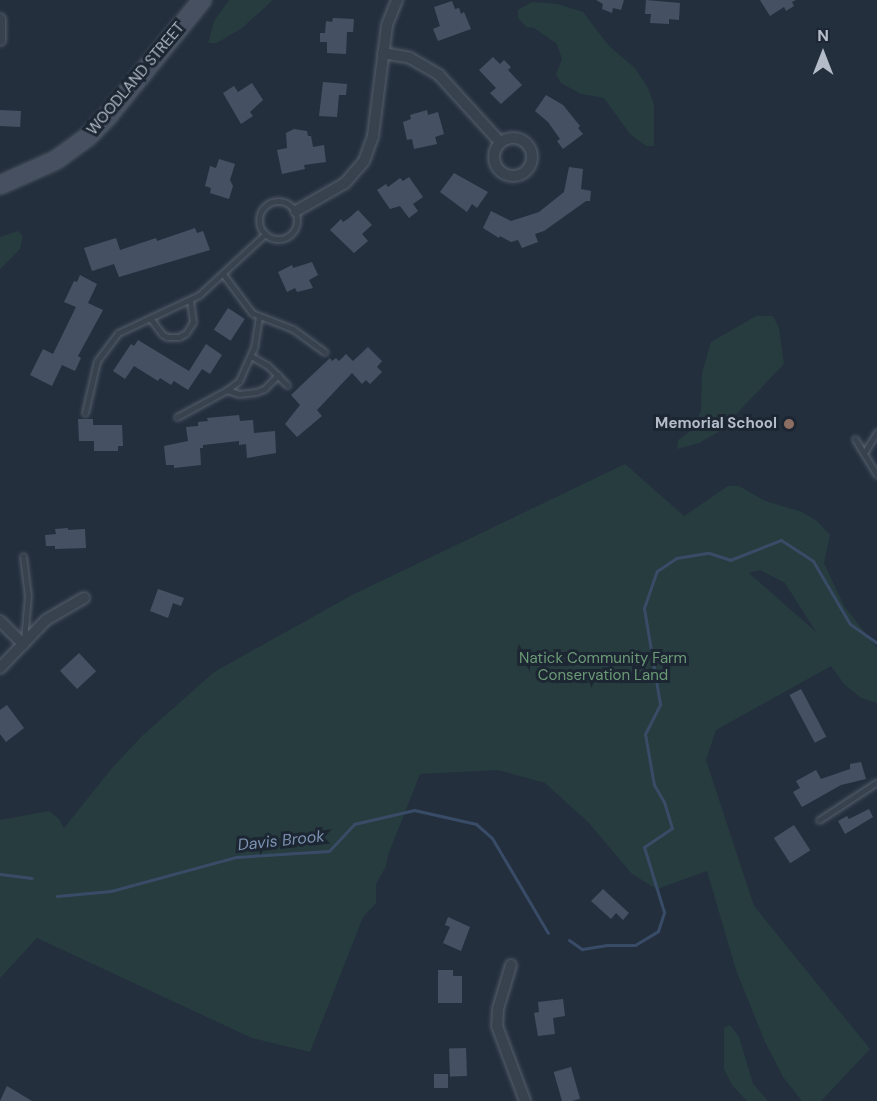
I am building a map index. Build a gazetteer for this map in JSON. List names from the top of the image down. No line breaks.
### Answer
{"streets":{"street":["WOODLAND STREET"]},"water":["Davis Brook"],"parks":["Natick Community Farm Conservation Land"],"places":["Memorial School"],"north":"top"}
